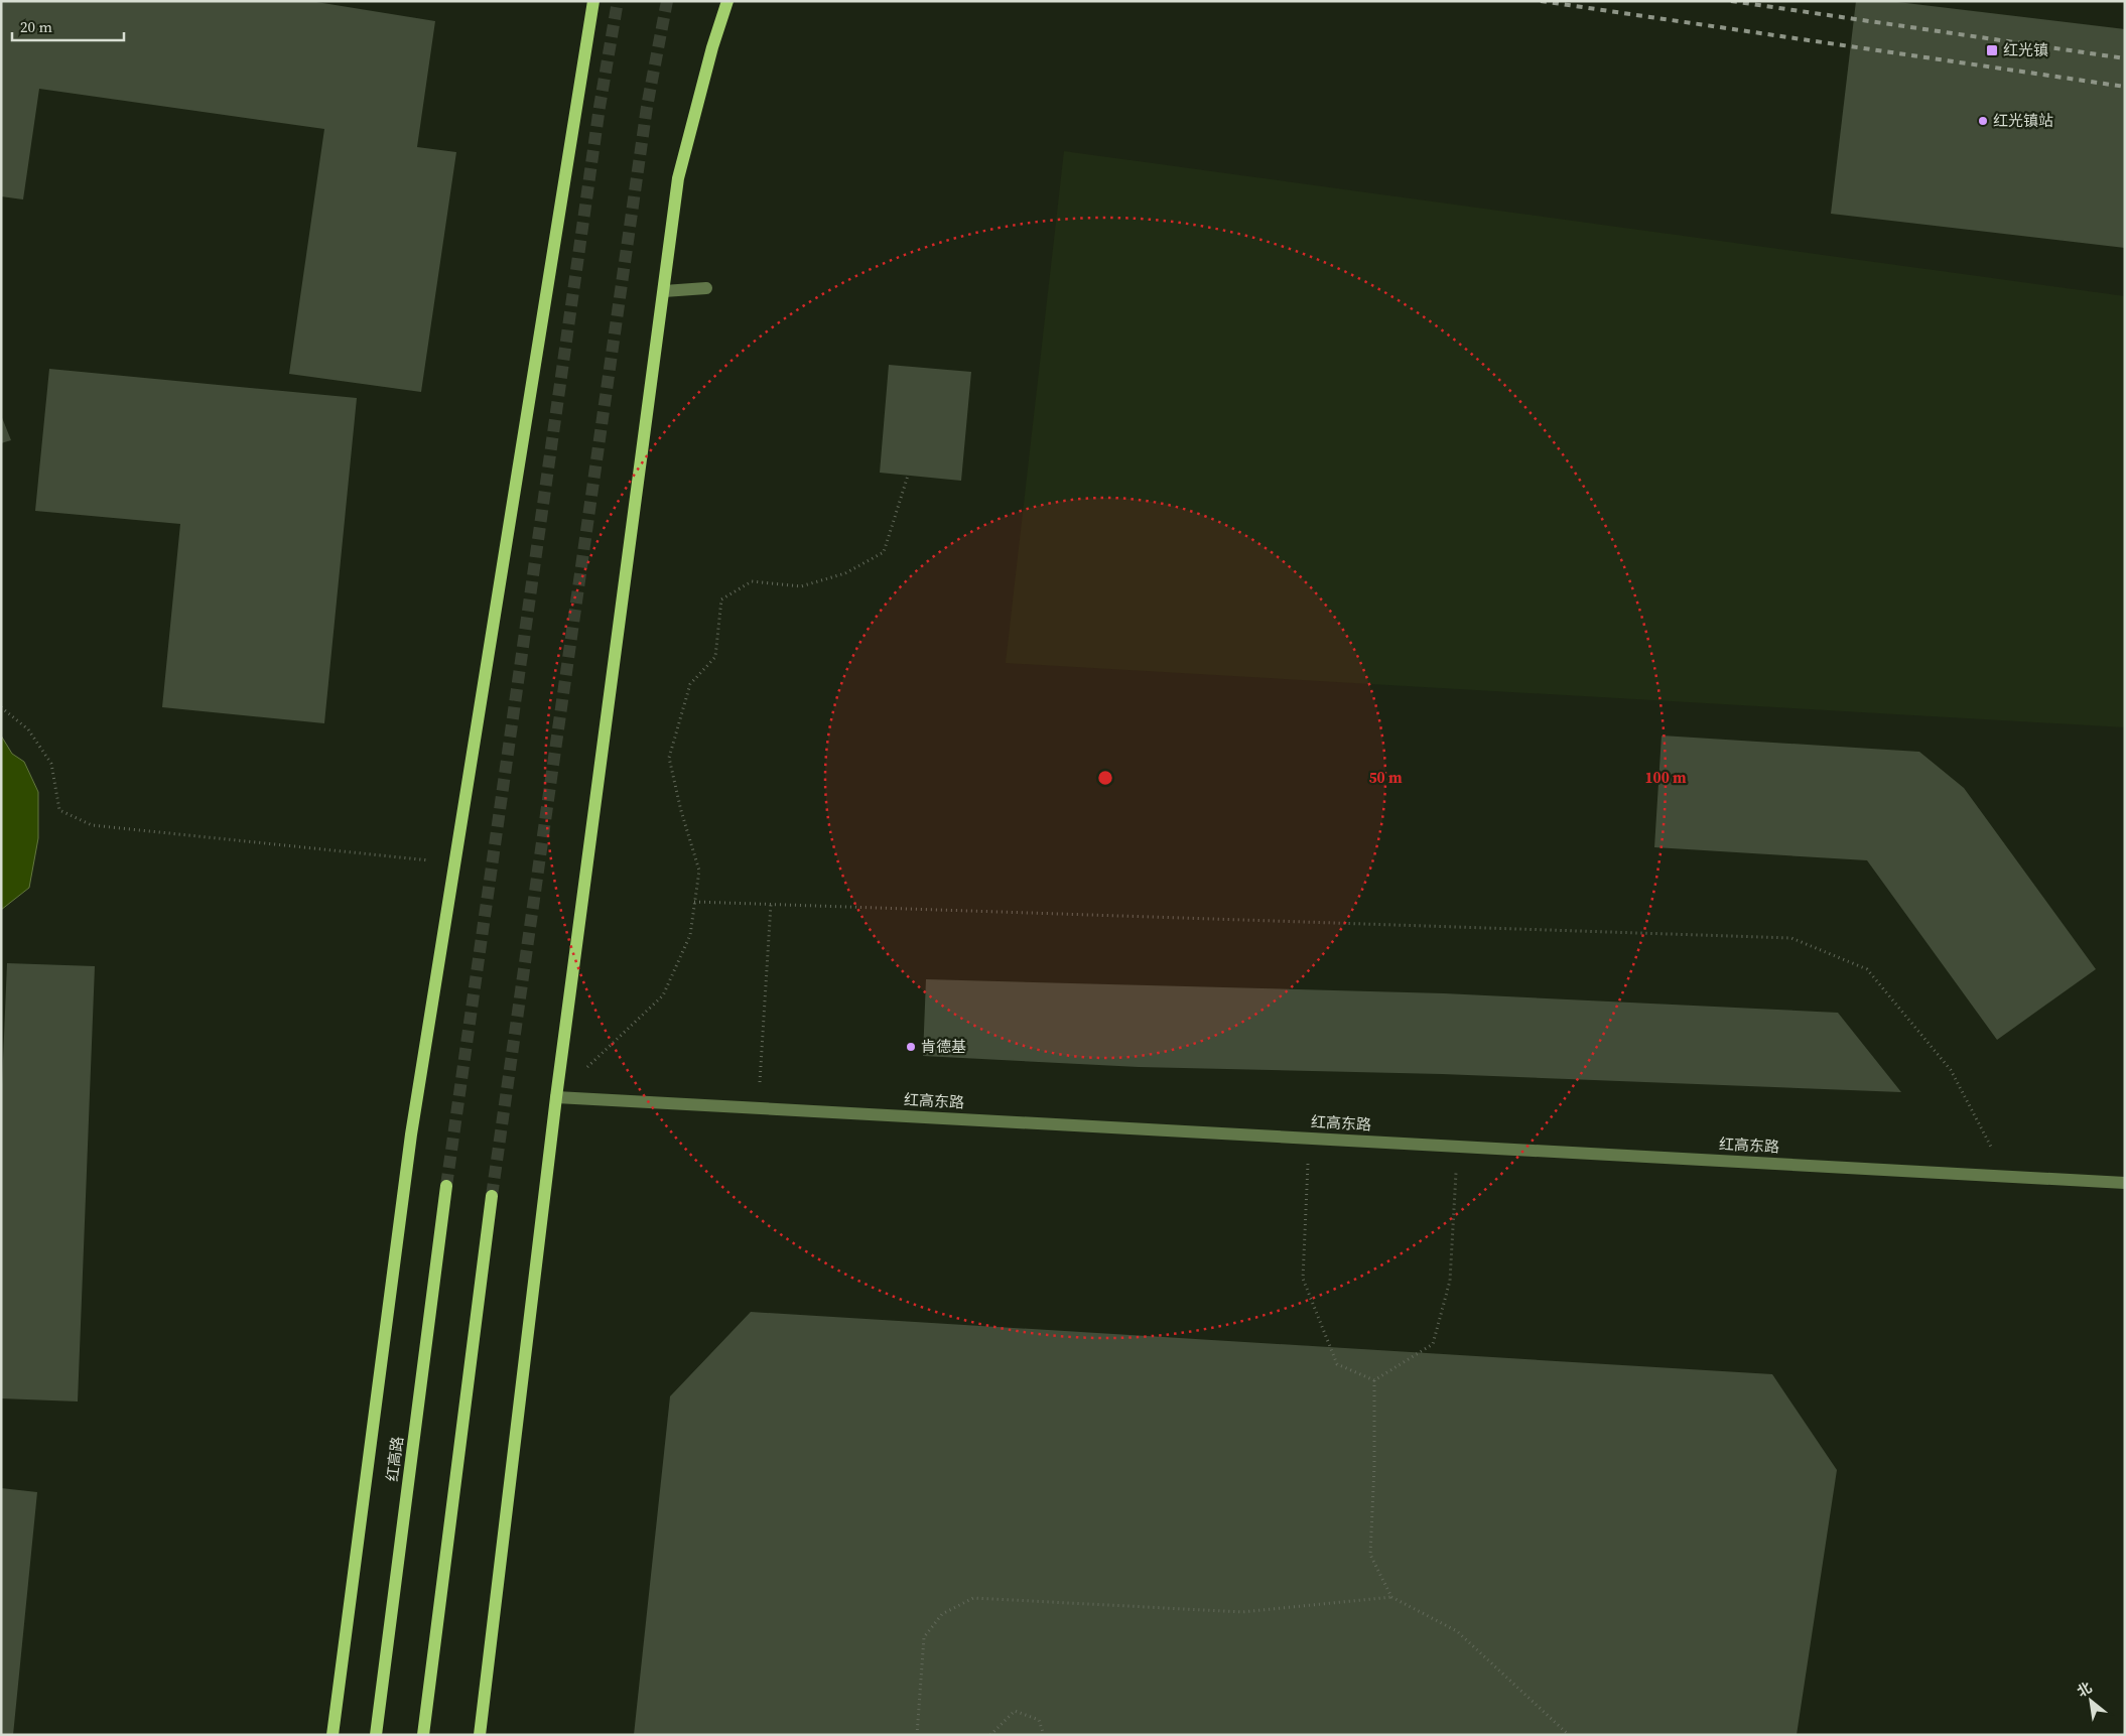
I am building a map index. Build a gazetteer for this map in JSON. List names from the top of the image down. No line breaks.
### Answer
{"streets":{"main road":["红高路"],"street":["红高东路"]},"places":{"transit":["红光镇"],"other":["红光镇站","肯德基"]},"scale_bar":"20 m","north":"top left","rings":["50 m","100 m"]}
